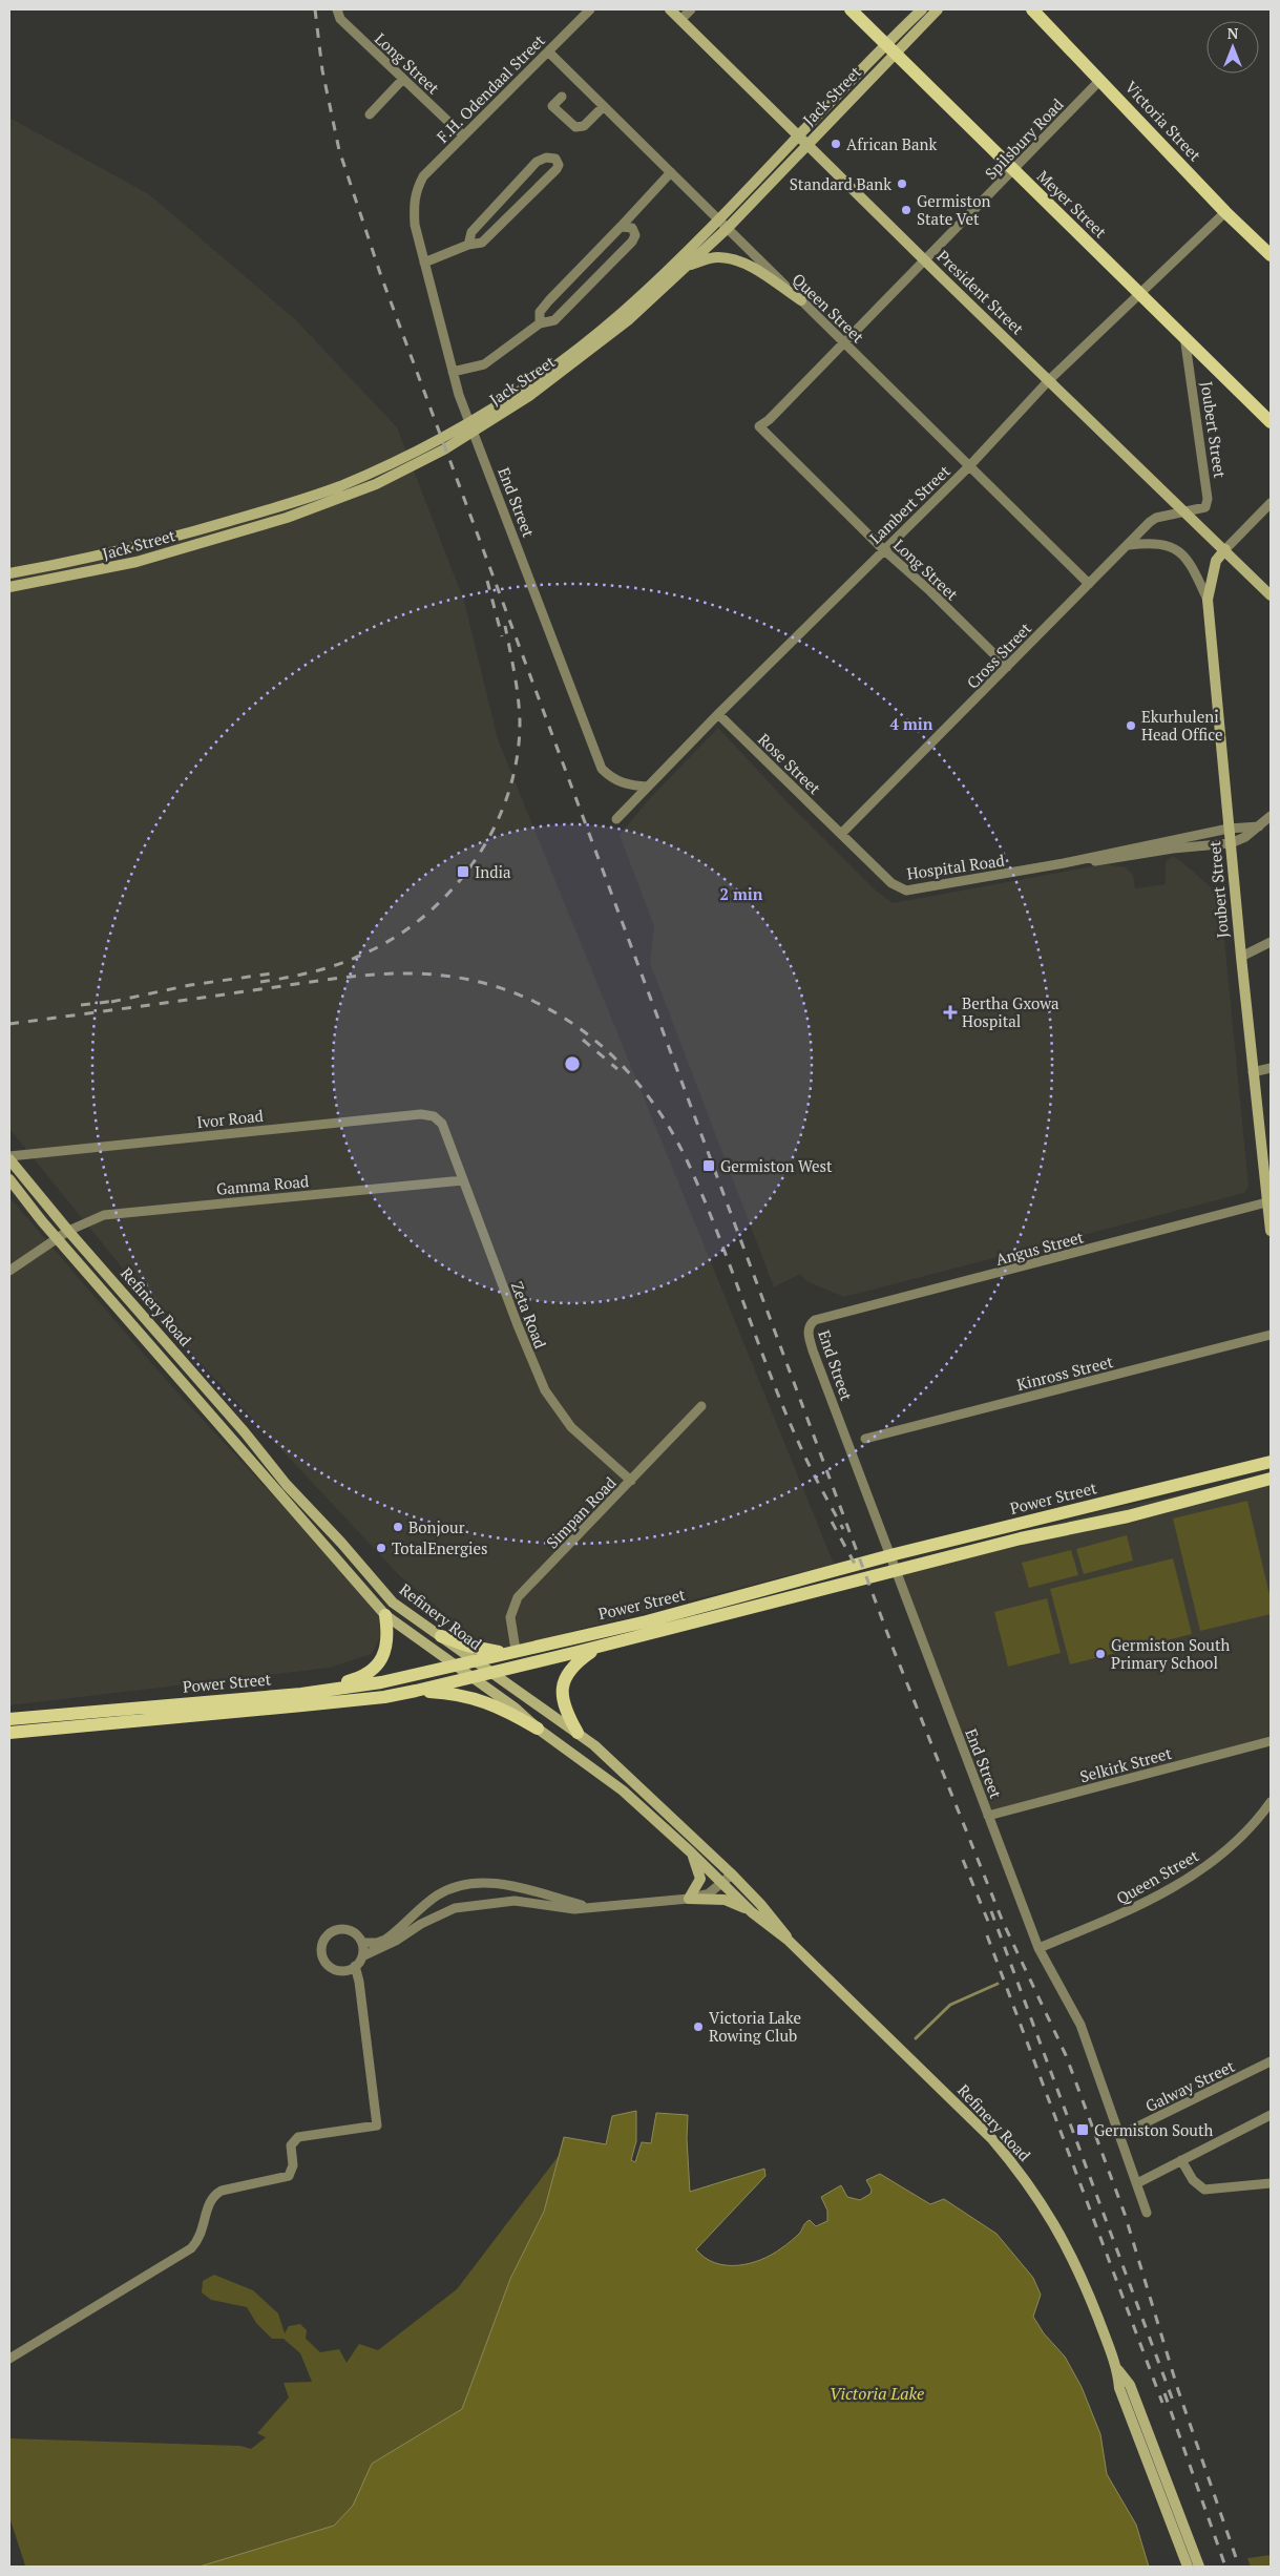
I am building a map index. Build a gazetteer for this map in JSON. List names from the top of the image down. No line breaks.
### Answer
{"streets":{"main road":["Jack Street","Victoria Street","Meyer Street","President Street","Joubert Street","Refinery Road","Power Street"],"street":["Long Street","F.H. Odendaal Street","Spilsbury Road","Queen Street","End Street","Lambert Street","Cross Street","Rose Street","Hospital Road","Ivor Road","Gamma Road","Angus Street","Zeta Road","Kinross Street","Simpan Road","Selkirk Street","Galway Street"]},"crossings":[["Long Street","F.H. Odendaal Street"],["Long Street","Spilsbury Road"],["Long Street","Lambert Street"],["Long Street","Cross Street"],["F.H. Odendaal Street","Queen Street"],["F.H. Odendaal Street","End Street"],["Jack Street","Meyer Street"],["Jack Street","President Street"],["Jack Street","Queen Street"],["Victoria Street","Spilsbury Road"],["Victoria Street","Lambert Street"],["Spilsbury Road","Meyer Street"],["Spilsbury Road","President Street"],["Spilsbury Road","Queen Street"],["Meyer Street","Joubert Street"],["Meyer Street","Lambert Street"],["President Street","Joubert Street"],["President Street","Lambert Street"],["President Street","Cross Street"],["Queen Street","End Street"],["Queen Street","Lambert Street"],["Queen Street","Cross Street"],["Joubert Street","Cross Street"],["Joubert Street","Hospital Road"],["Joubert Street","Angus Street"],["End Street","Lambert Street"],["End Street","Angus Street"],["End Street","Selkirk Street"],["End Street","Galway Street"],["Lambert Street","Rose Street"],["Cross Street","Rose Street"],["Cross Street","Hospital Road"],["Rose Street","Hospital Road"],["Ivor Road","Refinery Road"],["Ivor Road","Zeta Road"],["Gamma Road","Refinery Road"],["Gamma Road","Zeta Road"],["Refinery Road","Power Street"],["Zeta Road","Simpan Road"],["Power Street","Simpan Road"]],"water":["Victoria Lake"],"places":{"other":["African Bank","Standard Bank","Germiston State Vet","Ekurhuleni Head Office","Bonjour","TotalEnergies","Germiston South Primary School","Victoria Lake Rowing Club"],"transit":["India","Germiston West","Germiston South"],"health":["Bertha Gxowa Hospital"]},"north":"top","rings":["4 min","2 min"]}
